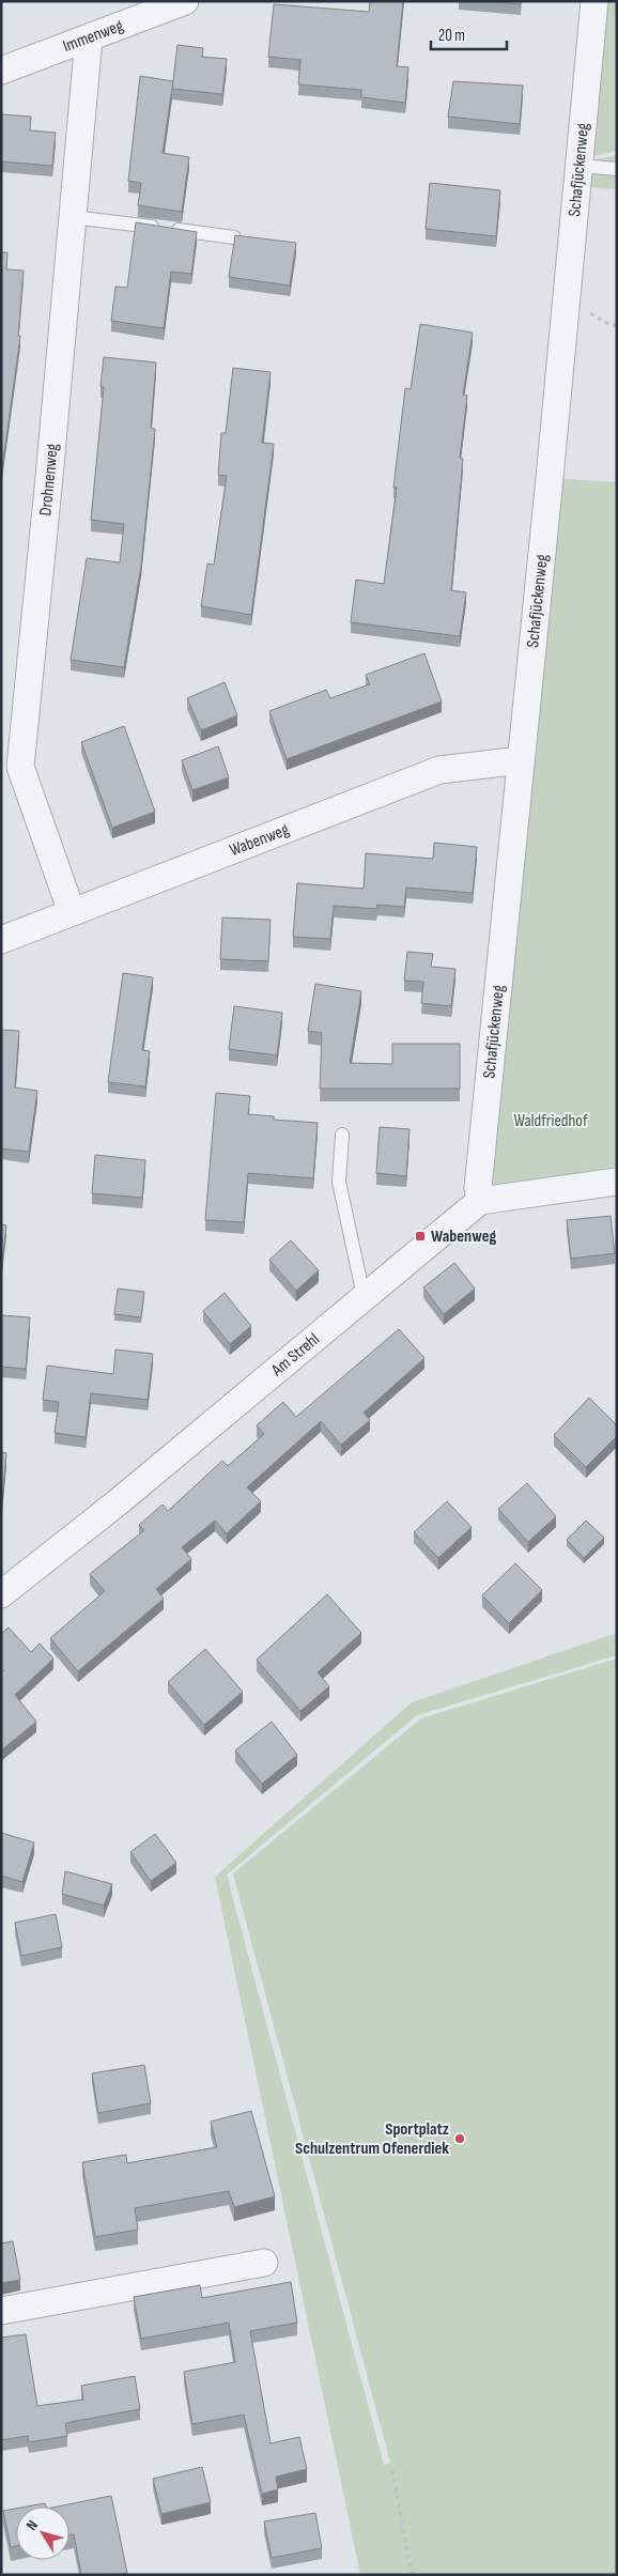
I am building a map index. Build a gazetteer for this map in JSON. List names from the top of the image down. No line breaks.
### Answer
{"streets":{"street":["Immenweg","Schafjückenweg","Drohnenweg","Wabenweg","Am Strehl"]},"crossings":[["Immenweg","Drohnenweg"],["Schafjückenweg","Wabenweg"],["Schafjückenweg","Am Strehl"],["Drohnenweg","Wabenweg"]],"parks":["Waldfriedhof"],"places":{"transit":["Wabenweg"],"other":["Sportplatz Schulzentrum Ofenerdiek"]},"scale_bar":"20 m","north":"top left"}
